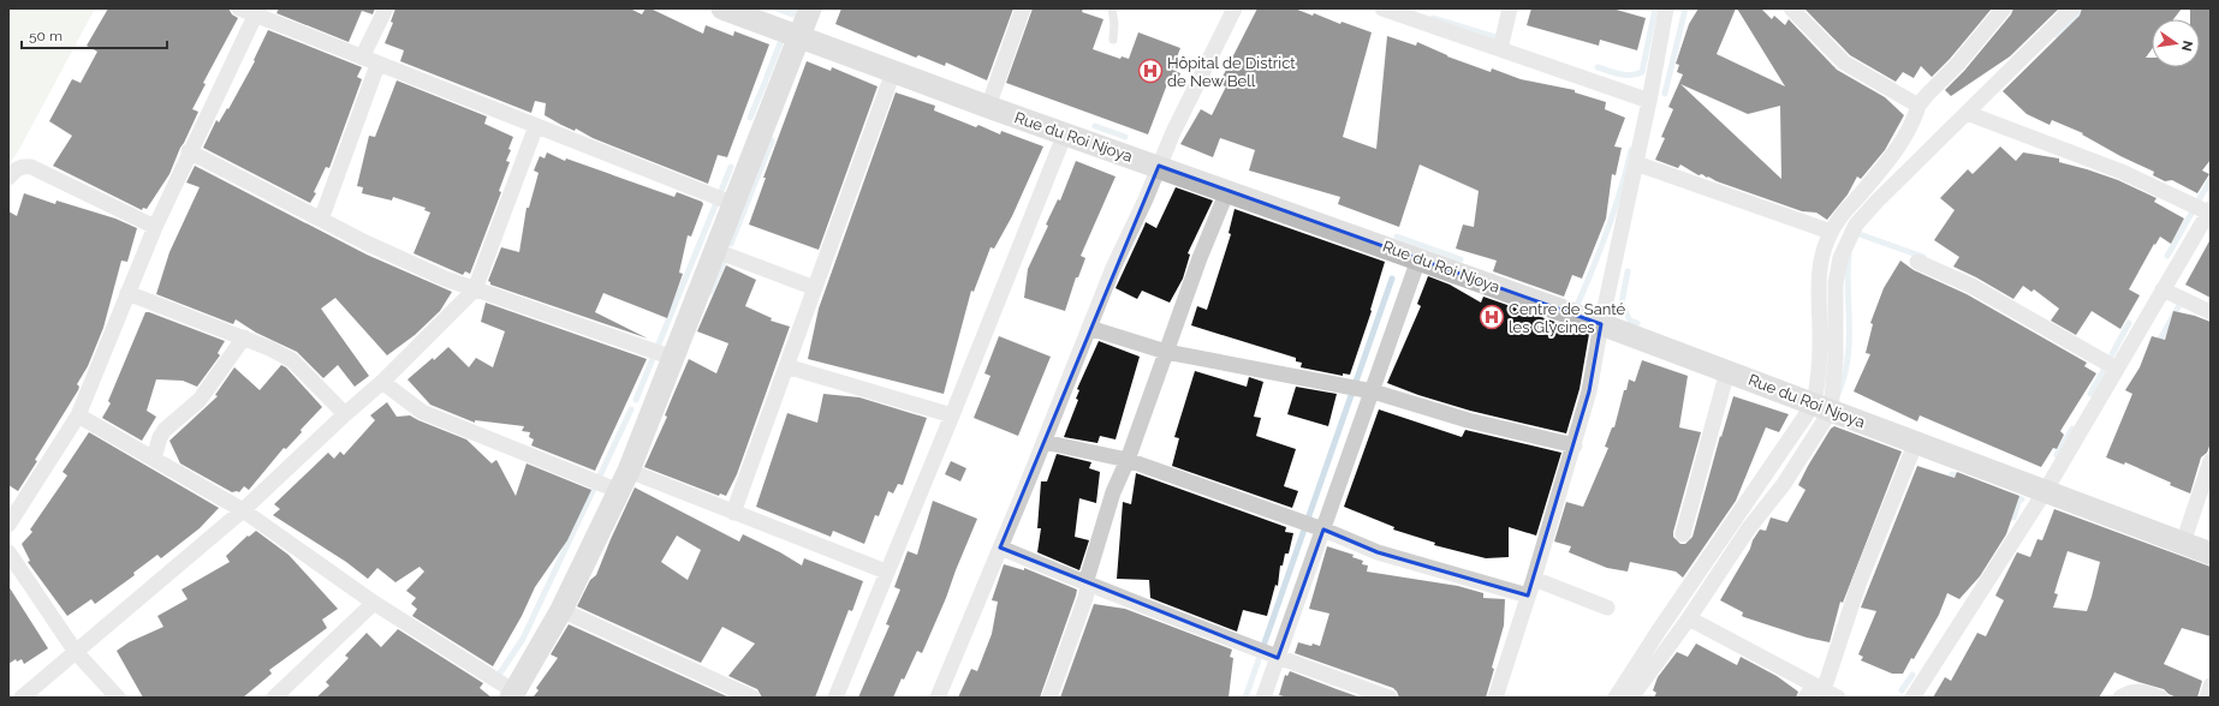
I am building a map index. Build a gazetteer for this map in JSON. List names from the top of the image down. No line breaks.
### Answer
{"streets":{"main road":["Rue du Roi Njoya"]},"places":{"hospital":["Hôpital de District de New Bell","Centre de Santé les Glycines"]},"scale_bar":"50 m","north":"right"}
